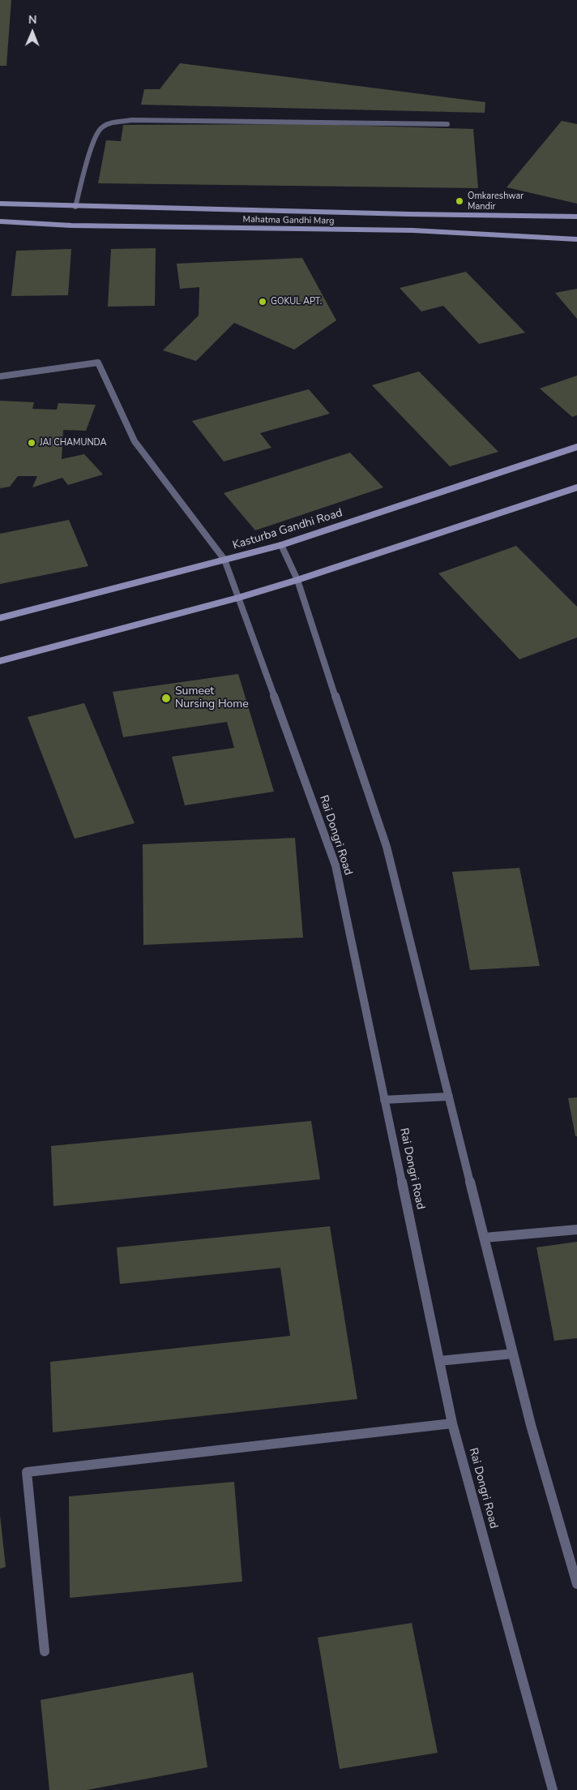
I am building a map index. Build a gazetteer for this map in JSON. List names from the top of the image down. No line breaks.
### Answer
{"streets":{"main road":["Mahatma Gandhi Marg","Kasturba Gandhi Road"],"street":["Rai Dongri Road"]},"crossings":[["Kasturba Gandhi Road","Rai Dongri Road"]],"places":["Omkareshwar Mandir","GOKUL APT.","JAI CHAMUNDA","Sumeet Nursing Home"],"north":"top"}
